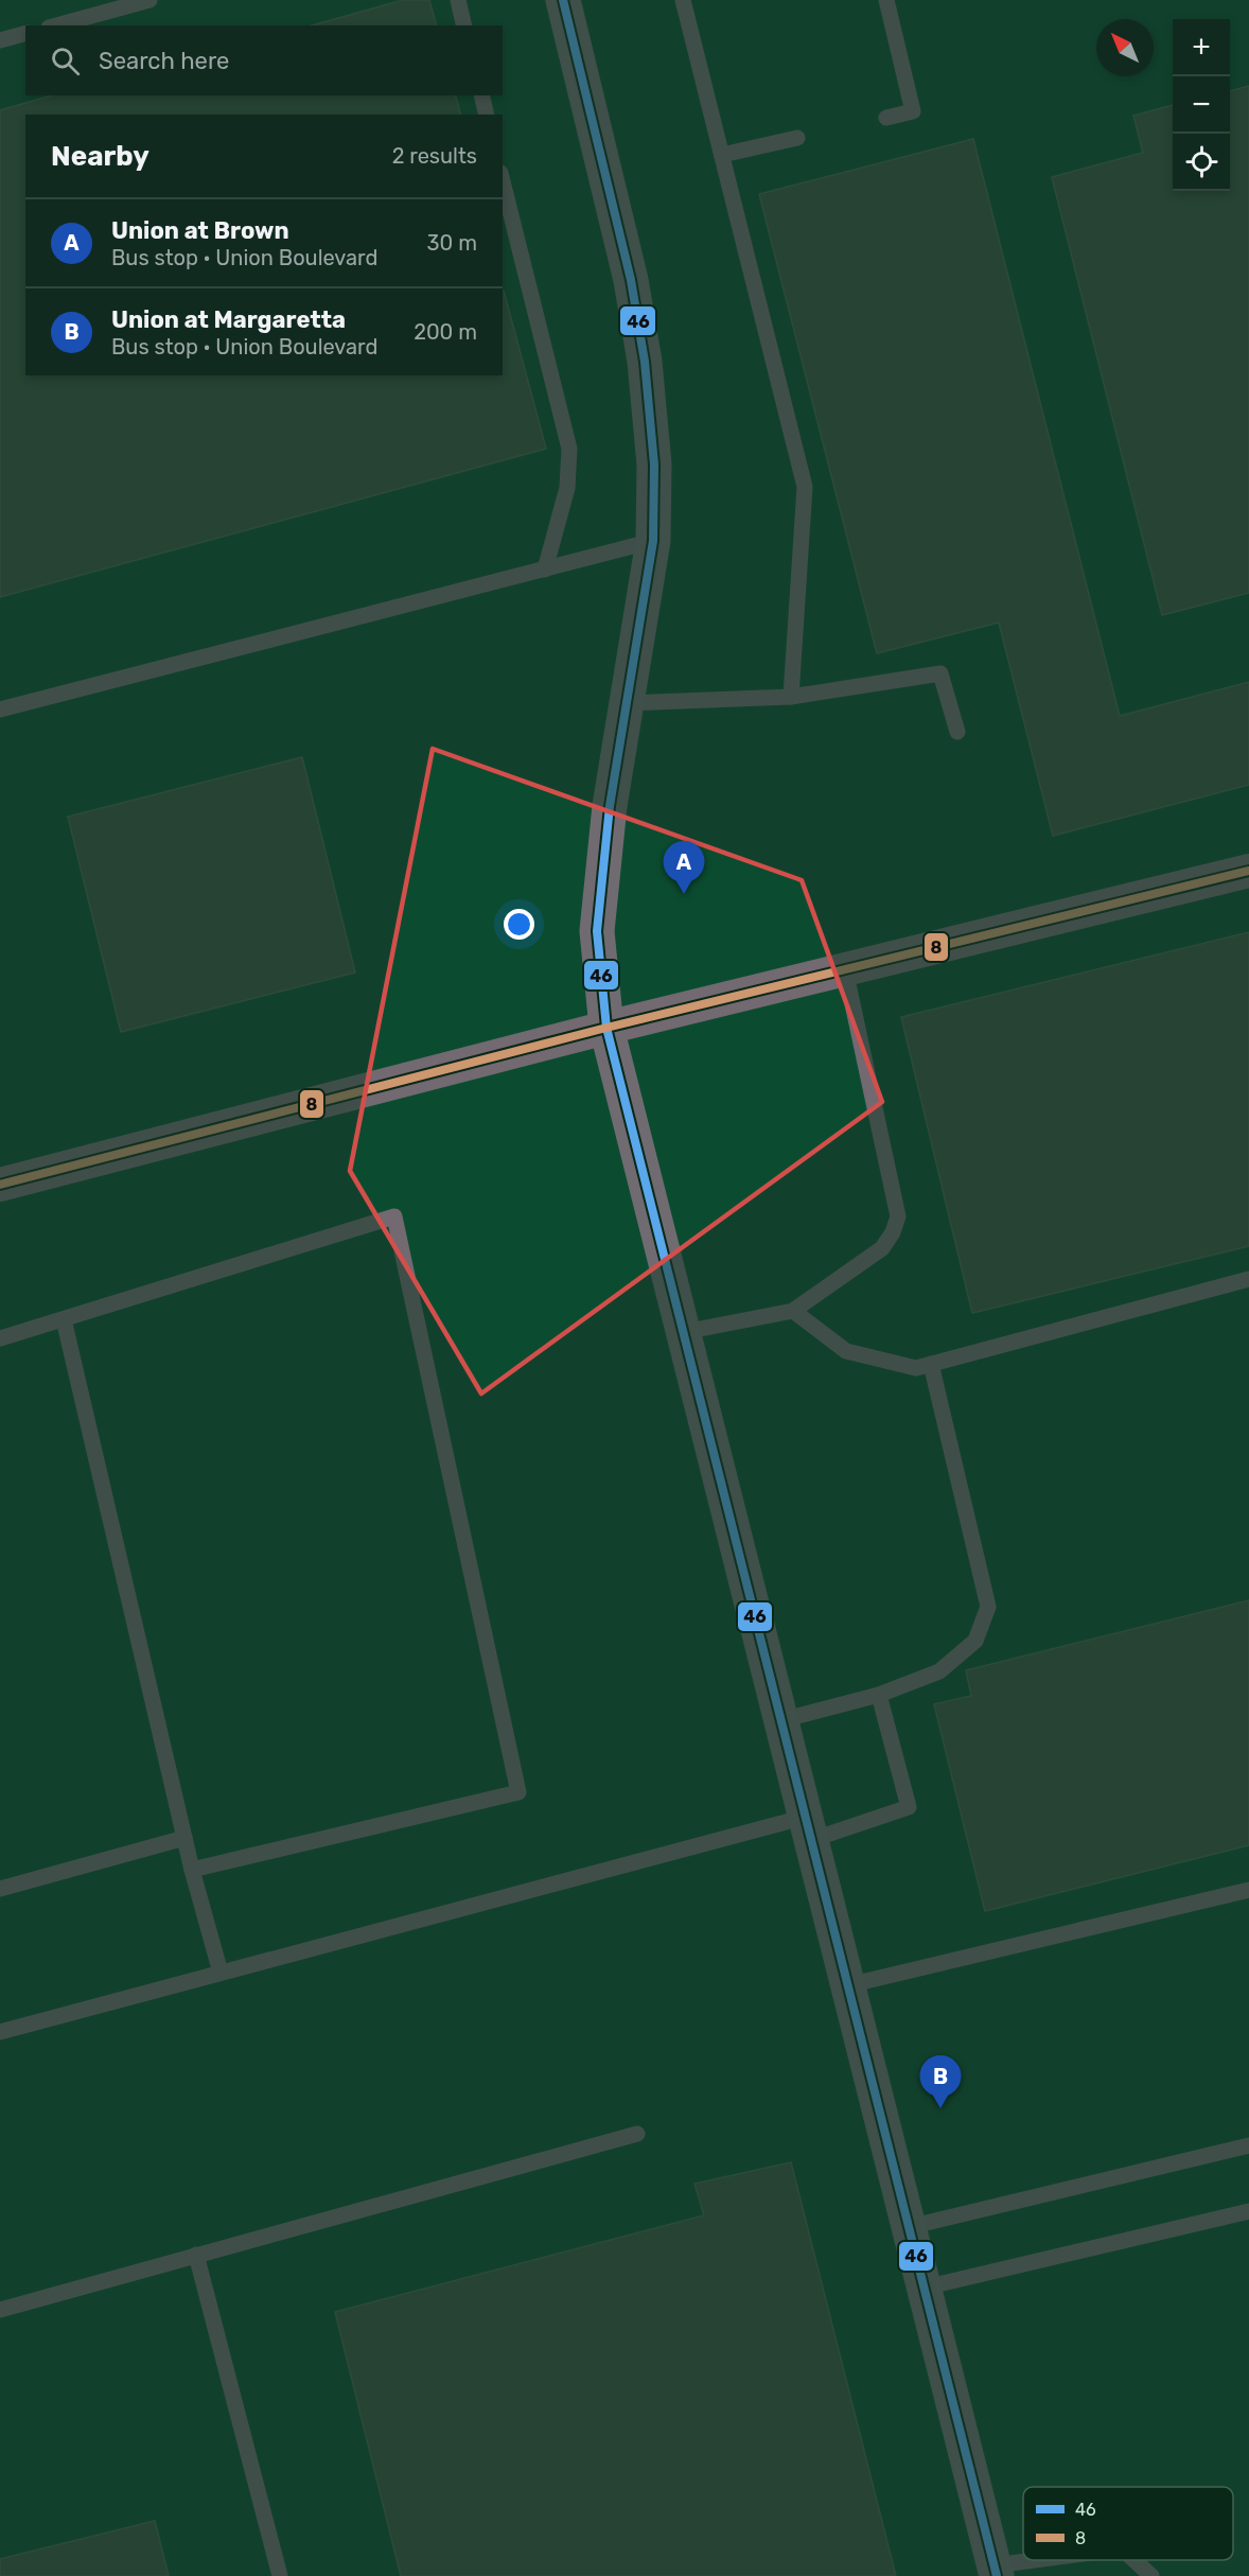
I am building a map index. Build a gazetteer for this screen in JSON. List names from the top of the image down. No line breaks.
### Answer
{"lines":["transit line 46","transit line 8"],"legend":["46","8"],"north":"top left","page":{"map_buttons":["+","−"],"search":"Search here","heading":["Nearby","2 results"],"list":[{"mark":"A","name":"Union at Brown","note":"Bus stop · Union Boulevard","value":"30 m"},{"mark":"B","name":"Union at Margaretta","note":"Bus stop · Union Boulevard","value":"200 m"}],"pins":["A","B"]}}
